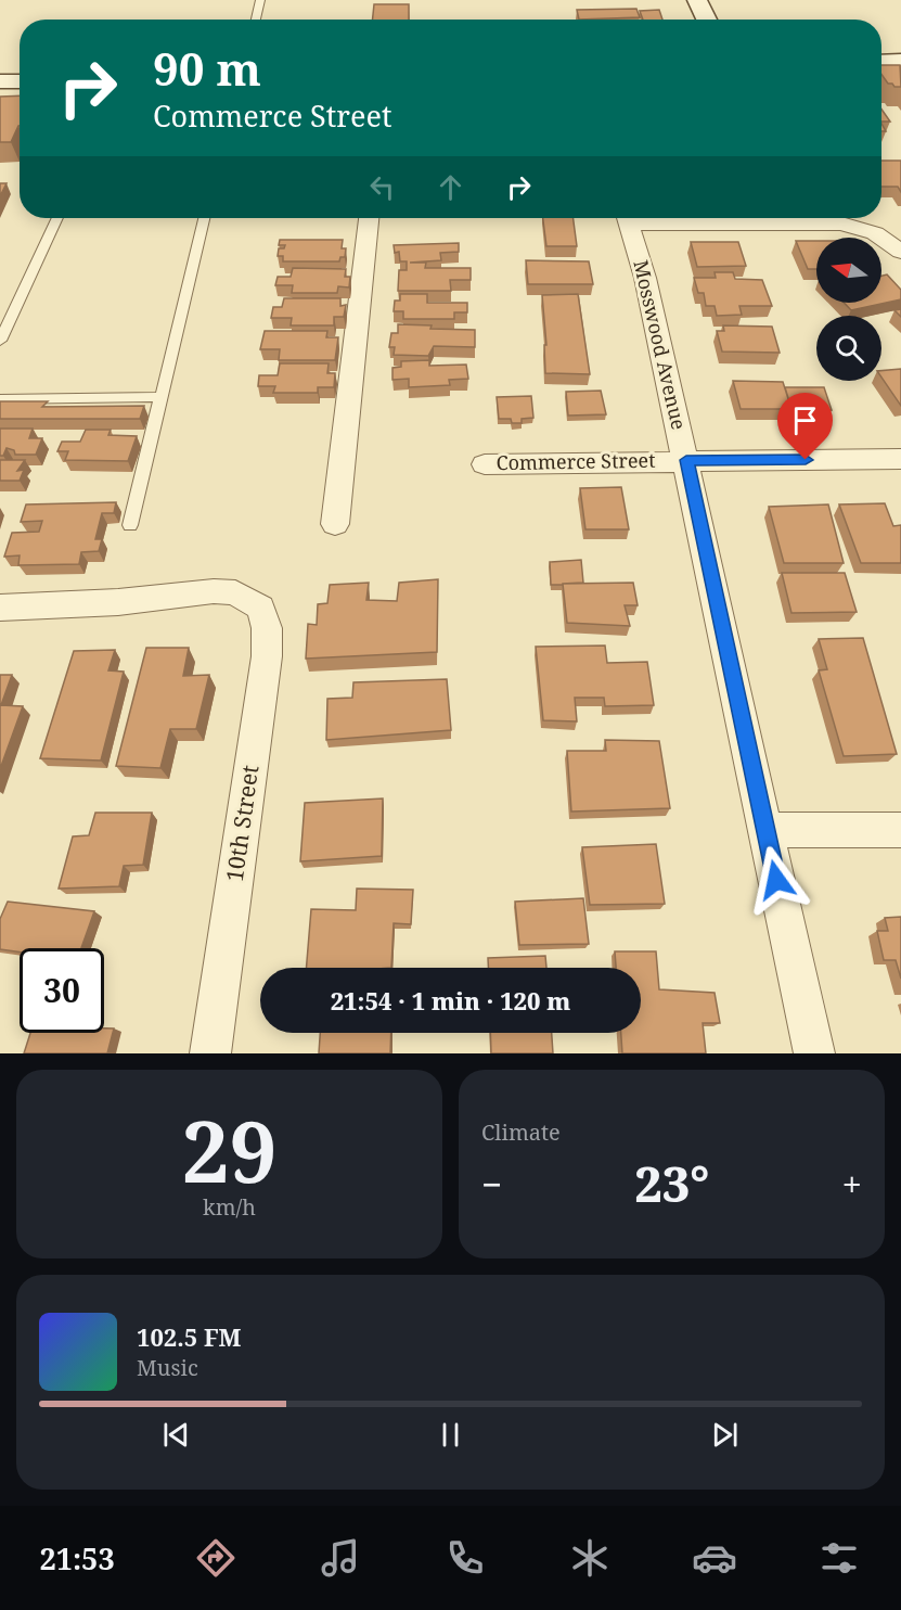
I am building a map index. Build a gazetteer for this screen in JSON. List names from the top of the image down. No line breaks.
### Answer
{"streets":{"street":["Mosswood Avenue","Commerce Street","10th Street"]},"crossings":[["Mosswood Avenue","Commerce Street"]],"north":"left","page":{"turn":["90 m","Commerce Street"],"limit":"30","trip":"21:54 · 1 min · 120 m","tile":[["29","km/h"],"Climate"],"heat":["−","23°","+"],"song":["102.5 FM","Music"],"tabs":"21:53"}}
